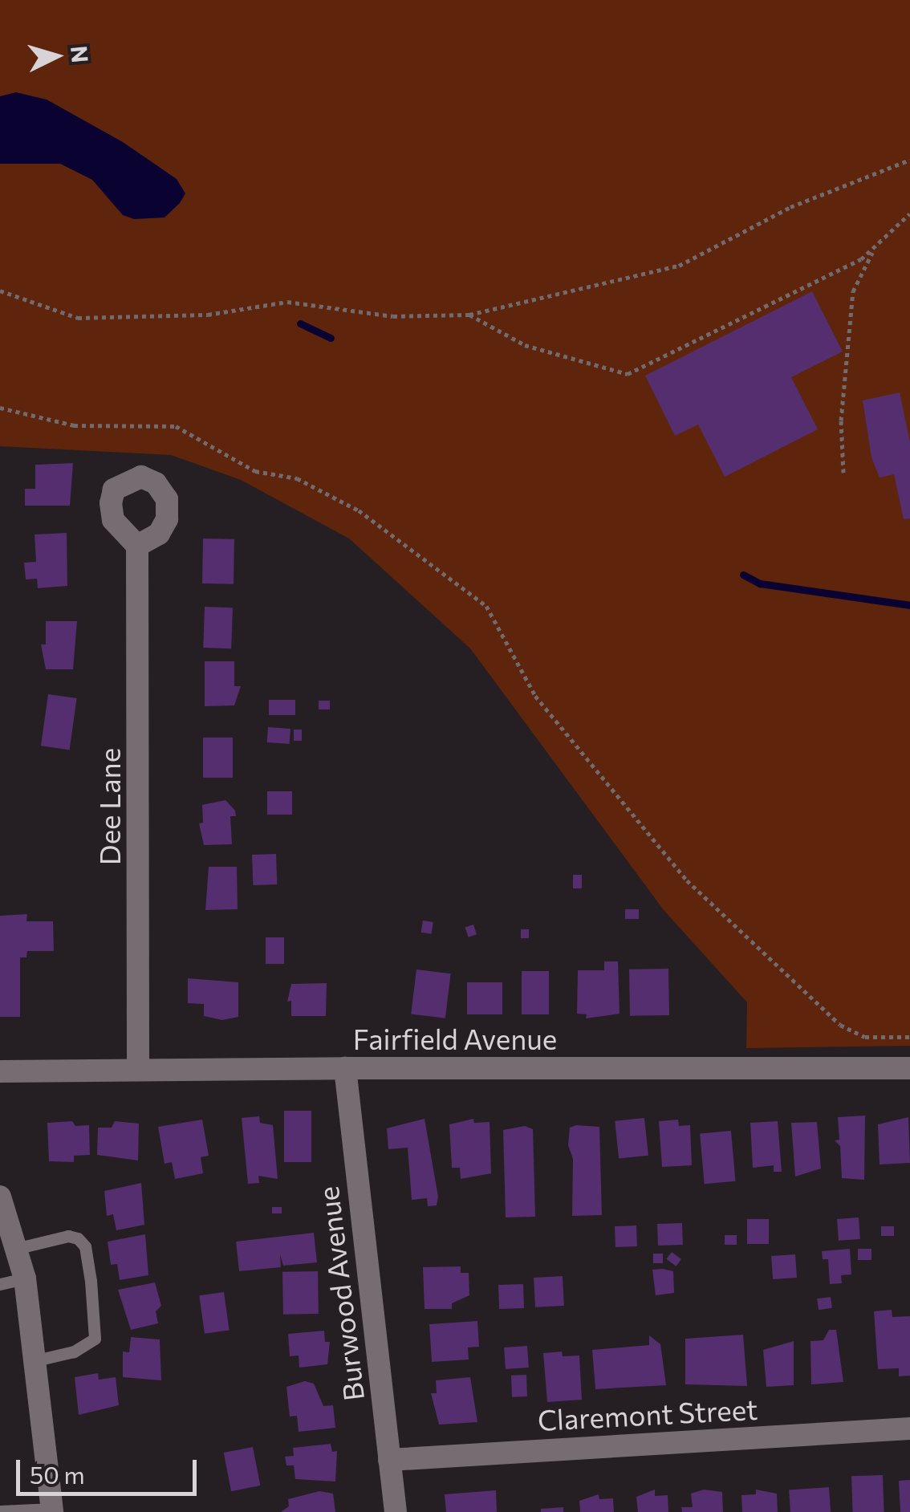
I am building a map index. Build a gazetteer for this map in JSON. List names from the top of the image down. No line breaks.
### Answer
{"streets":{"street":["Dee Lane","Fairfield Avenue","Burwood Avenue","Claremont Street"]},"crossings":[["Dee Lane","Fairfield Avenue"],["Fairfield Avenue","Burwood Avenue"],["Burwood Avenue","Claremont Street"]],"scale_bar":"50 m","north":"right"}
